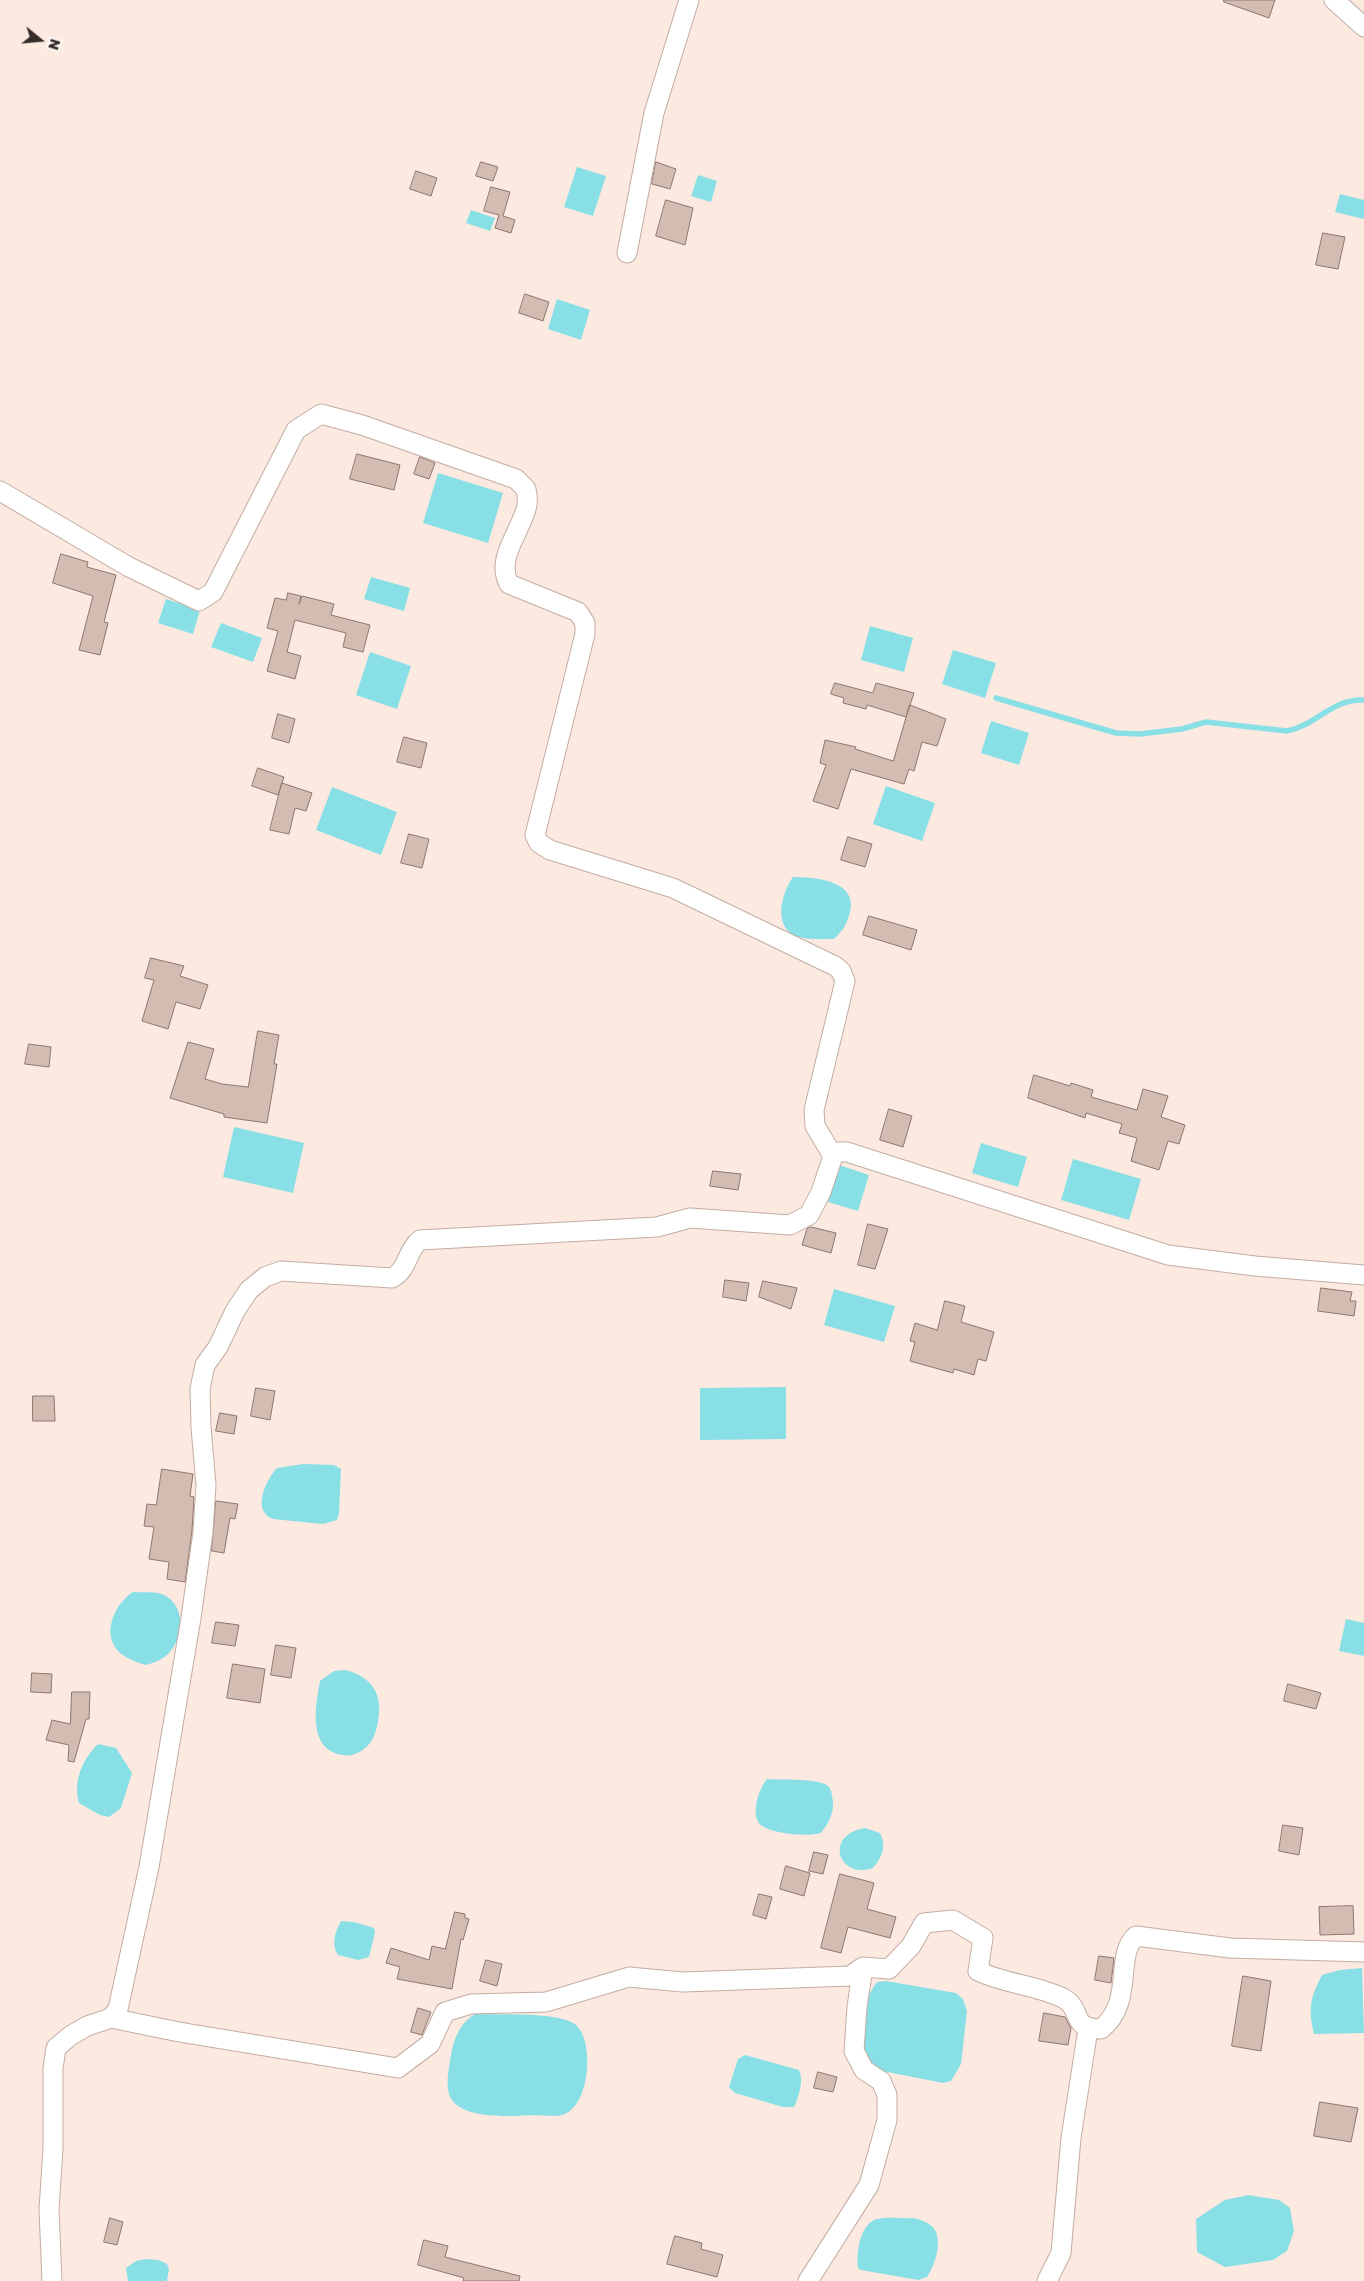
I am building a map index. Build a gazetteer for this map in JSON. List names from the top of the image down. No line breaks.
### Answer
{"north":"right"}
